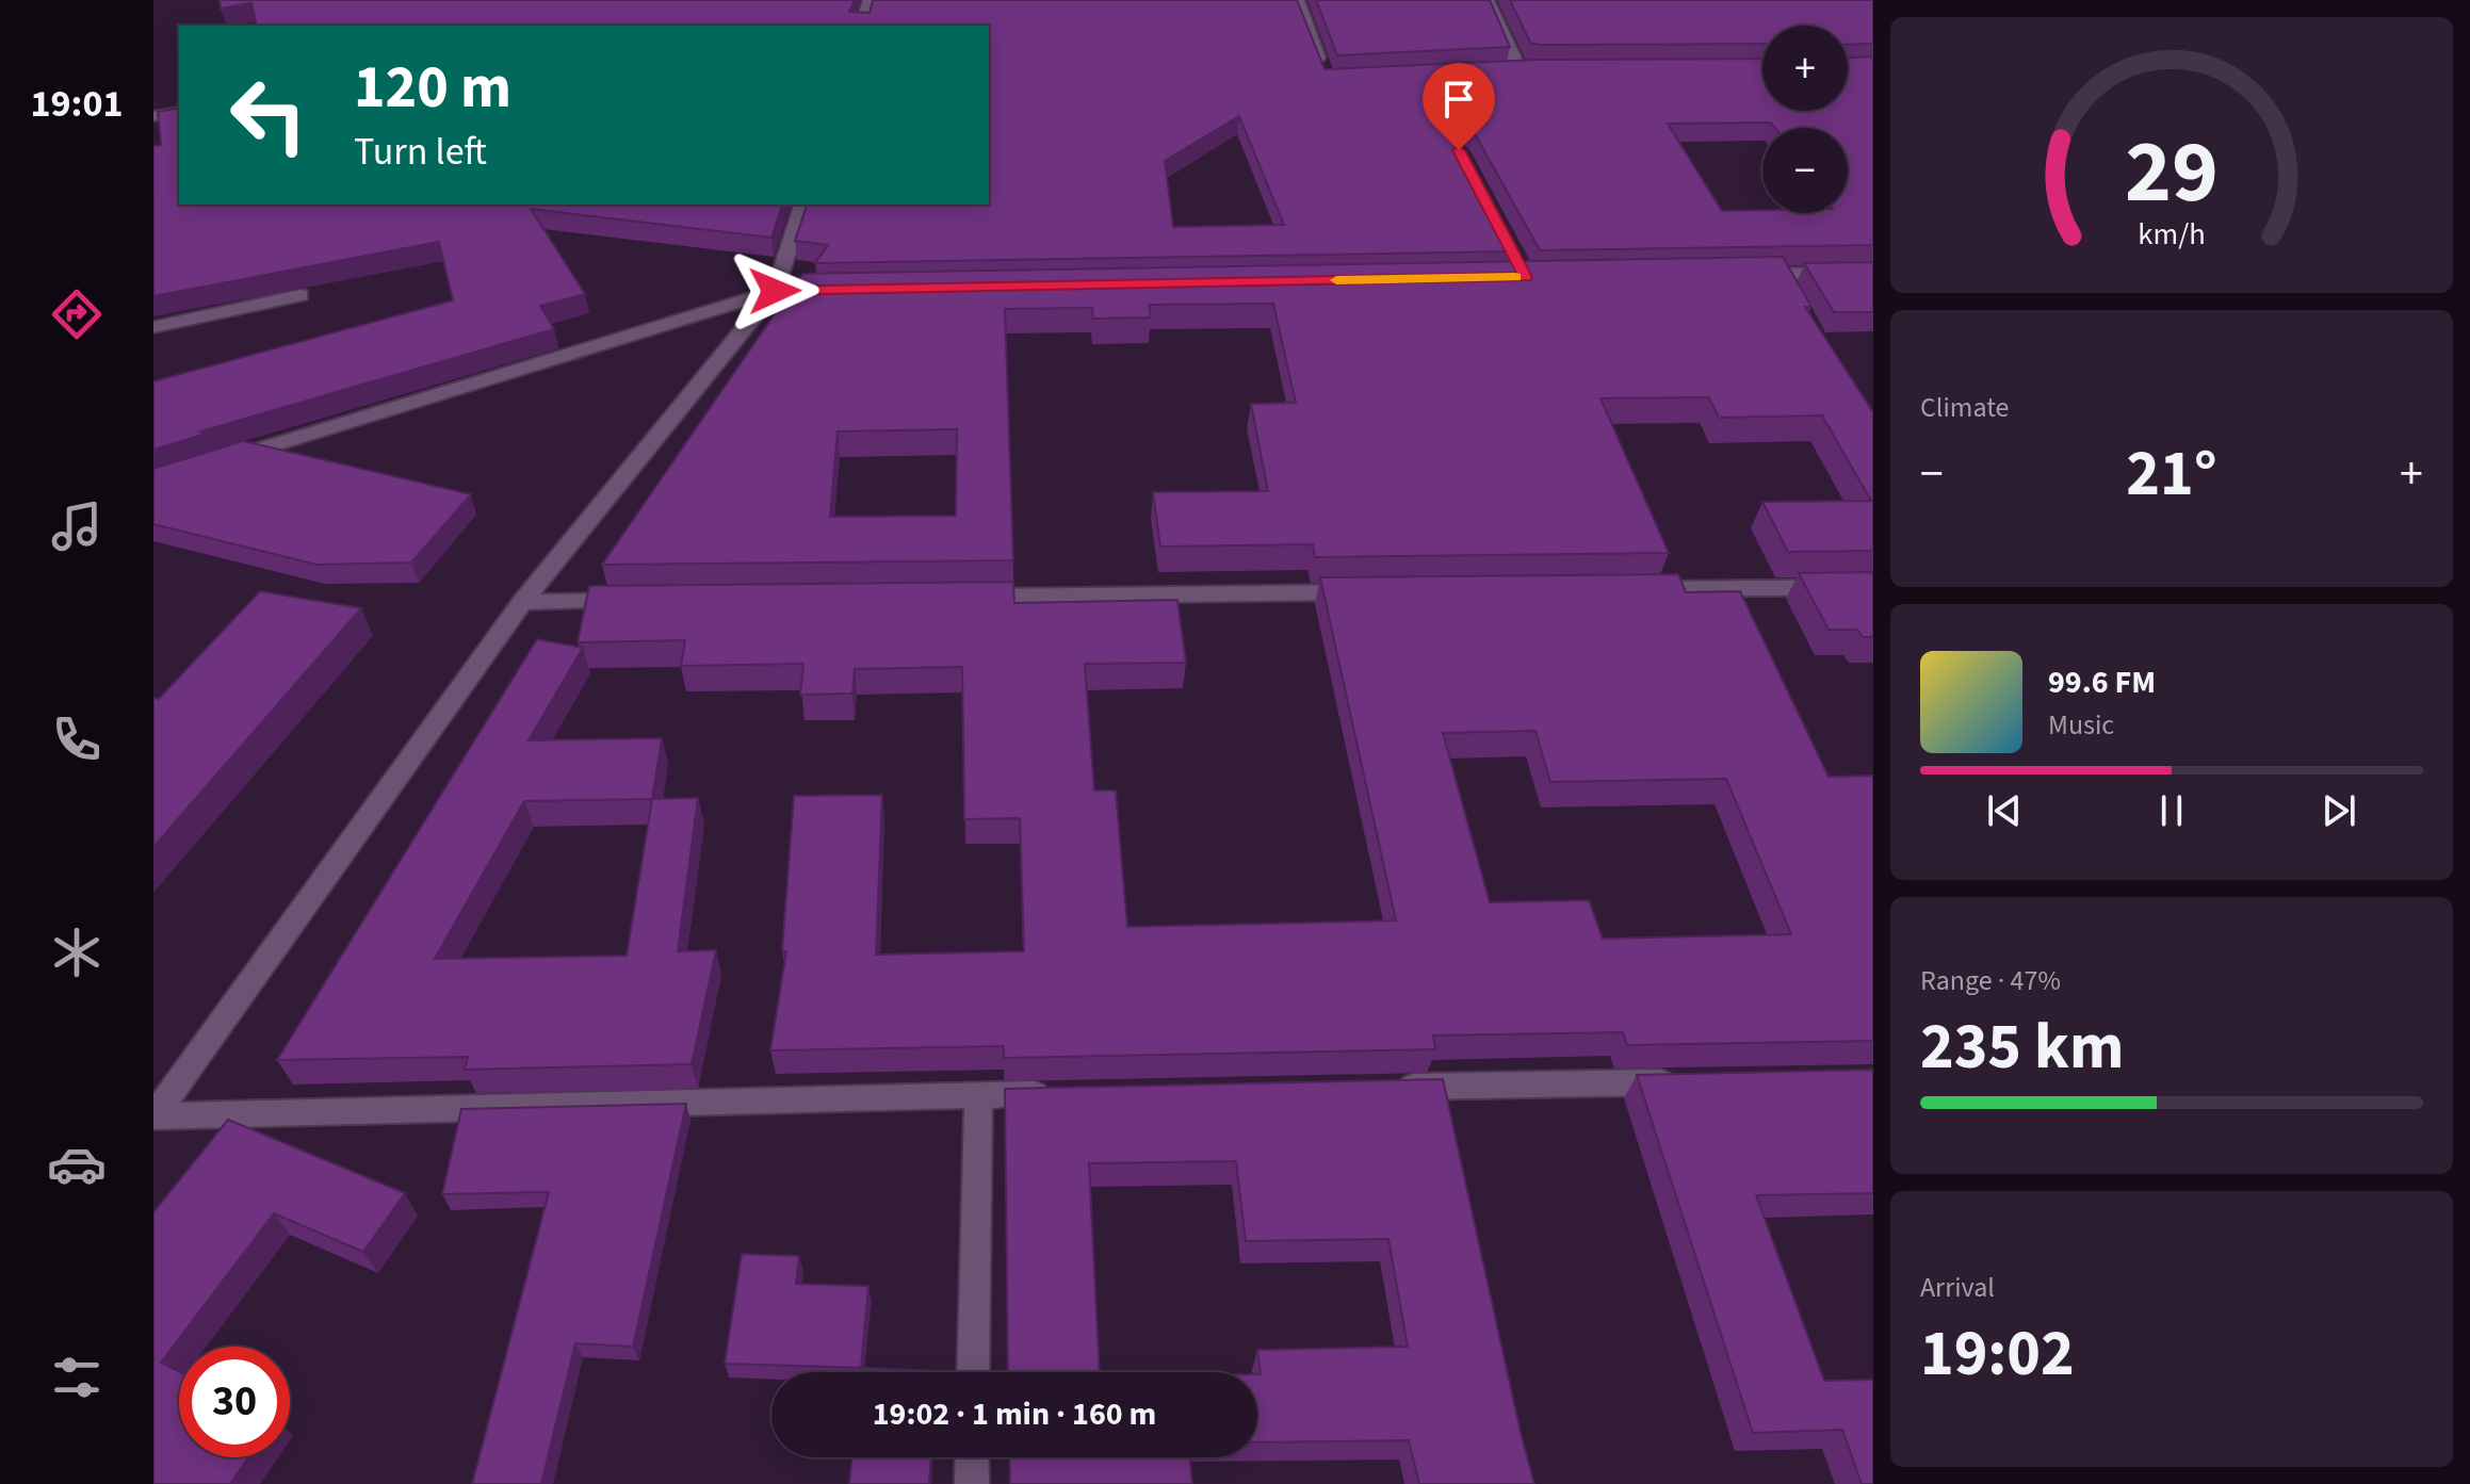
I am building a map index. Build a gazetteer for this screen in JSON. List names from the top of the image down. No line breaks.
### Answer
{"page":{"tabs":"19:01","map_buttons":["+","−"],"turn":["120 m","Turn left"],"tile":["Climate",["Range · 47%","235 km"],["Arrival","19:02"]],"heat":["−","21°","+"],"song":["99.6 FM","Music"],"limit":"30","trip":"19:02 · 1 min · 160 m","gauge":["29","km/h"]}}
